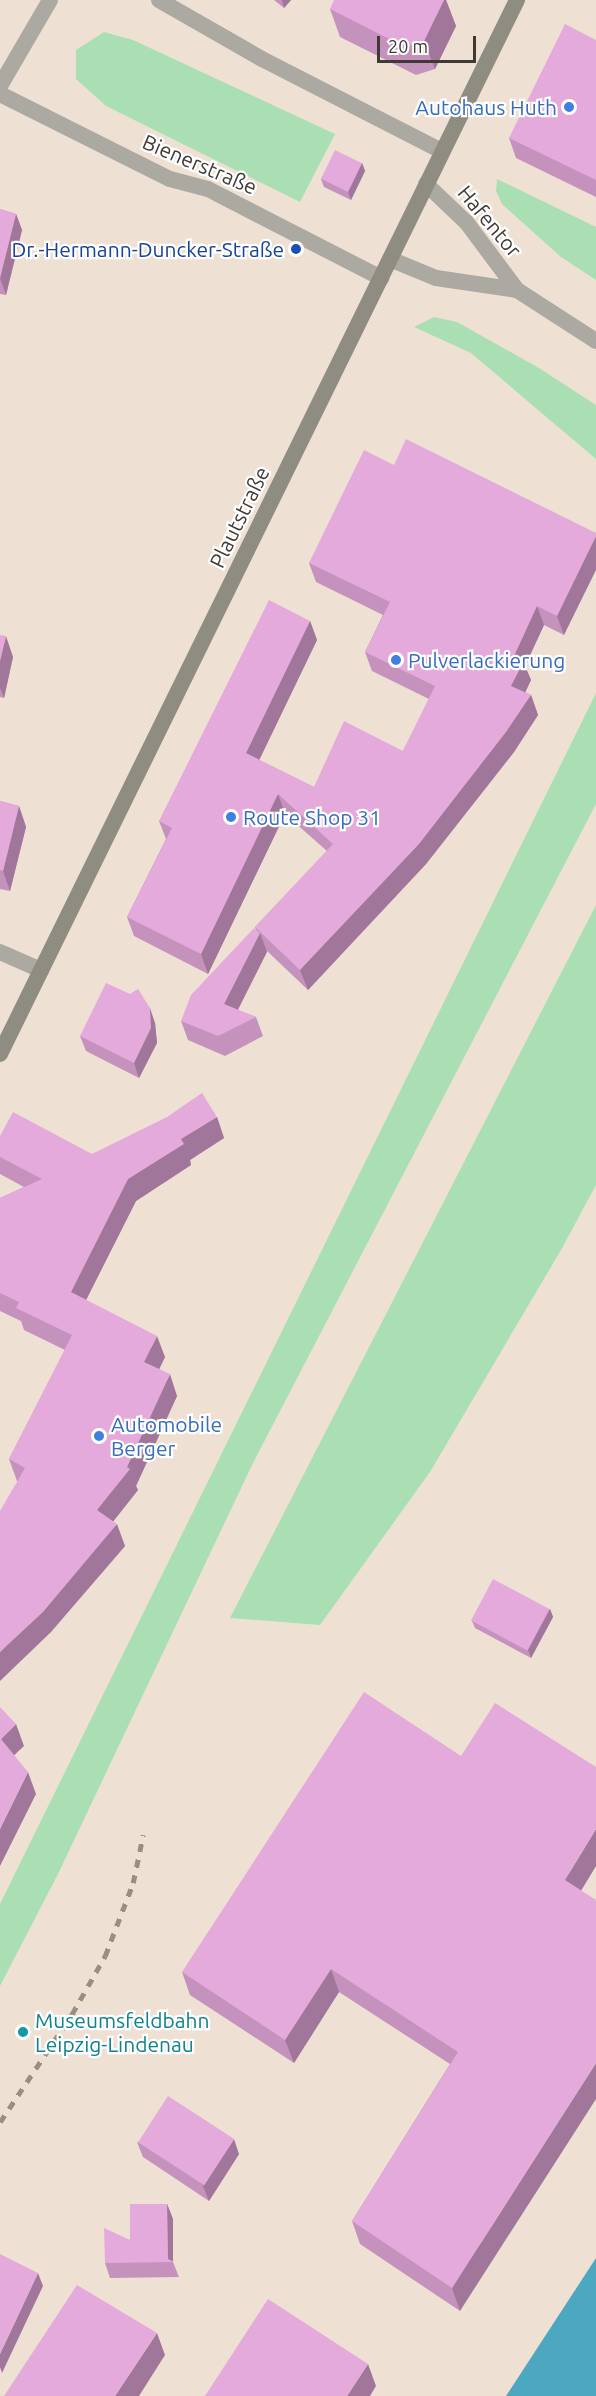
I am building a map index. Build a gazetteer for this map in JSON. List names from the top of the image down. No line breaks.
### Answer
{"streets":{"main road":["Plautstraße"],"street":["Bienerstraße","Hafentor"]},"crossings":[["Bienerstraße","Plautstraße"],["Hafentor","Plautstraße"]],"places":["Autohaus Huth","Dr.-Hermann-Duncker-Straße","Pulverlackierung","Route Shop 31","Automobile Berger","Museumsfeldbahn Leipzig-Lindenau"],"scale_bar":"20 m"}
